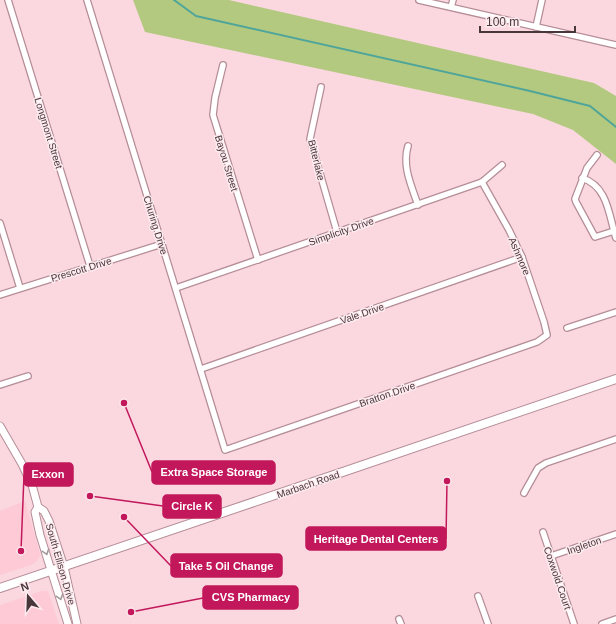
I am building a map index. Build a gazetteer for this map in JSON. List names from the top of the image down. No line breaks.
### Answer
{"streets":{"main road":["Marbach Road"],"street":["Longmont Street","Bitterlake","Bayou Street","Churing Drive","Simplicity Drive","Ashmore","Prescott Drive","Vale Drive","Bratton Drive","Ingleton","South Ellison Drive","Coxwold Court"]},"crossings":[["Longmont Street","Prescott Drive"],["Bitterlake","Simplicity Drive"],["Bayou Street","Simplicity Drive"],["Churing Drive","Simplicity Drive"],["Churing Drive","Prescott Drive"],["Churing Drive","Vale Drive"],["Churing Drive","Bratton Drive"],["Simplicity Drive","Ashmore"],["Ashmore","Vale Drive"],["Ashmore","Bratton Drive"],["Marbach Road","South Ellison Drive"],["Ingleton","Coxwold Court"]],"places":["Extra Space Storage","Heritage Dental Centers","Circle K","Take 5 Oil Change","Exxon","CVS Pharmacy"],"scale_bar":"100 m","north":"top"}
